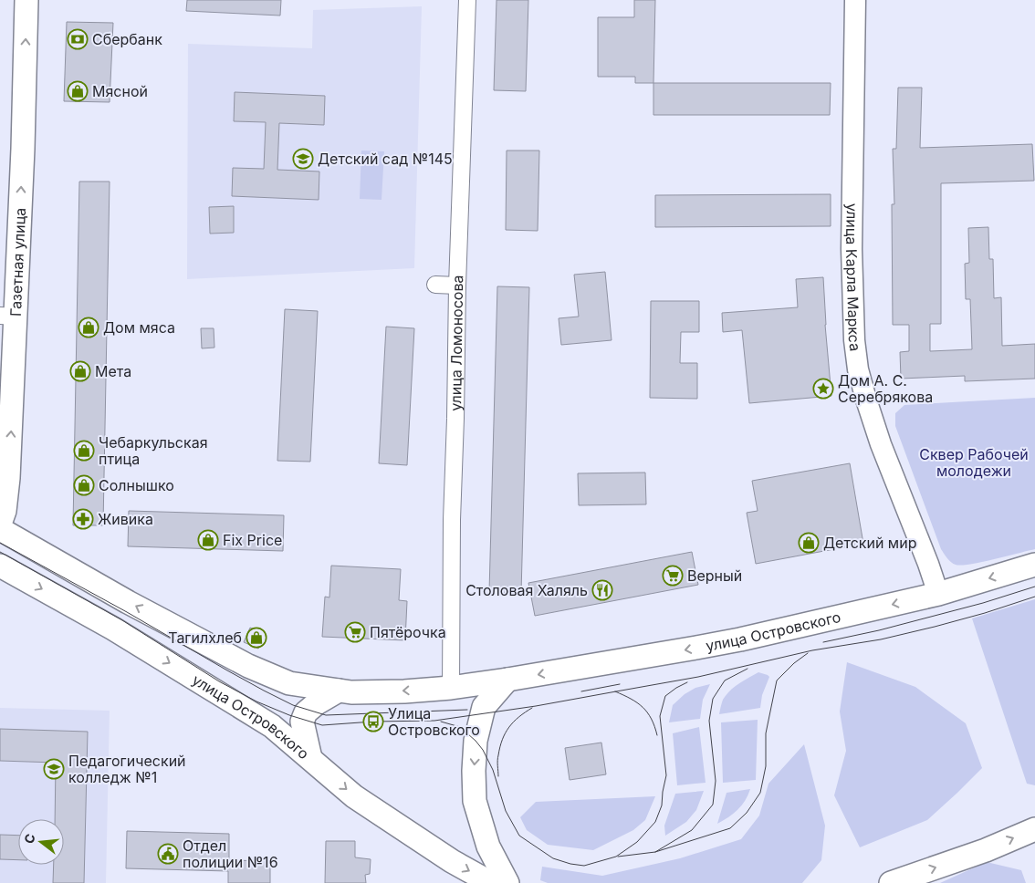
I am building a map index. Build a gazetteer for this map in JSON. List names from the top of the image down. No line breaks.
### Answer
{"streets":{"main road":["Газетная улица","улица Островского"],"street":["улица Карла Маркса","улица Ломоносова"]},"crossings":[["улица Карла Маркса","улица Островского"],["улица Ломоносова","улица Островского"]],"one_way":["Газетная улица"],"parks":["Сквер Рабочей молодежи"],"places":{"bank":["Сбербанк"],"shop":["Мясной","Дом мяса","Мета","Чебаркульская птица","Солнышко","Fix Price","Детский мир","Тагилхлеб"],"school or university":["Детский сад №145","Педагогический колледж №1"],"place":["Дом А. С. Серебрякова"],"pharmacy":["Живика"],"supermarket":["Верный","Пятёрочка"],"restaurant":["Столовая Халяль"],"bus stop":["Улица Островского"],"public building":["Отдел полиции №16"]},"north":"left"}
